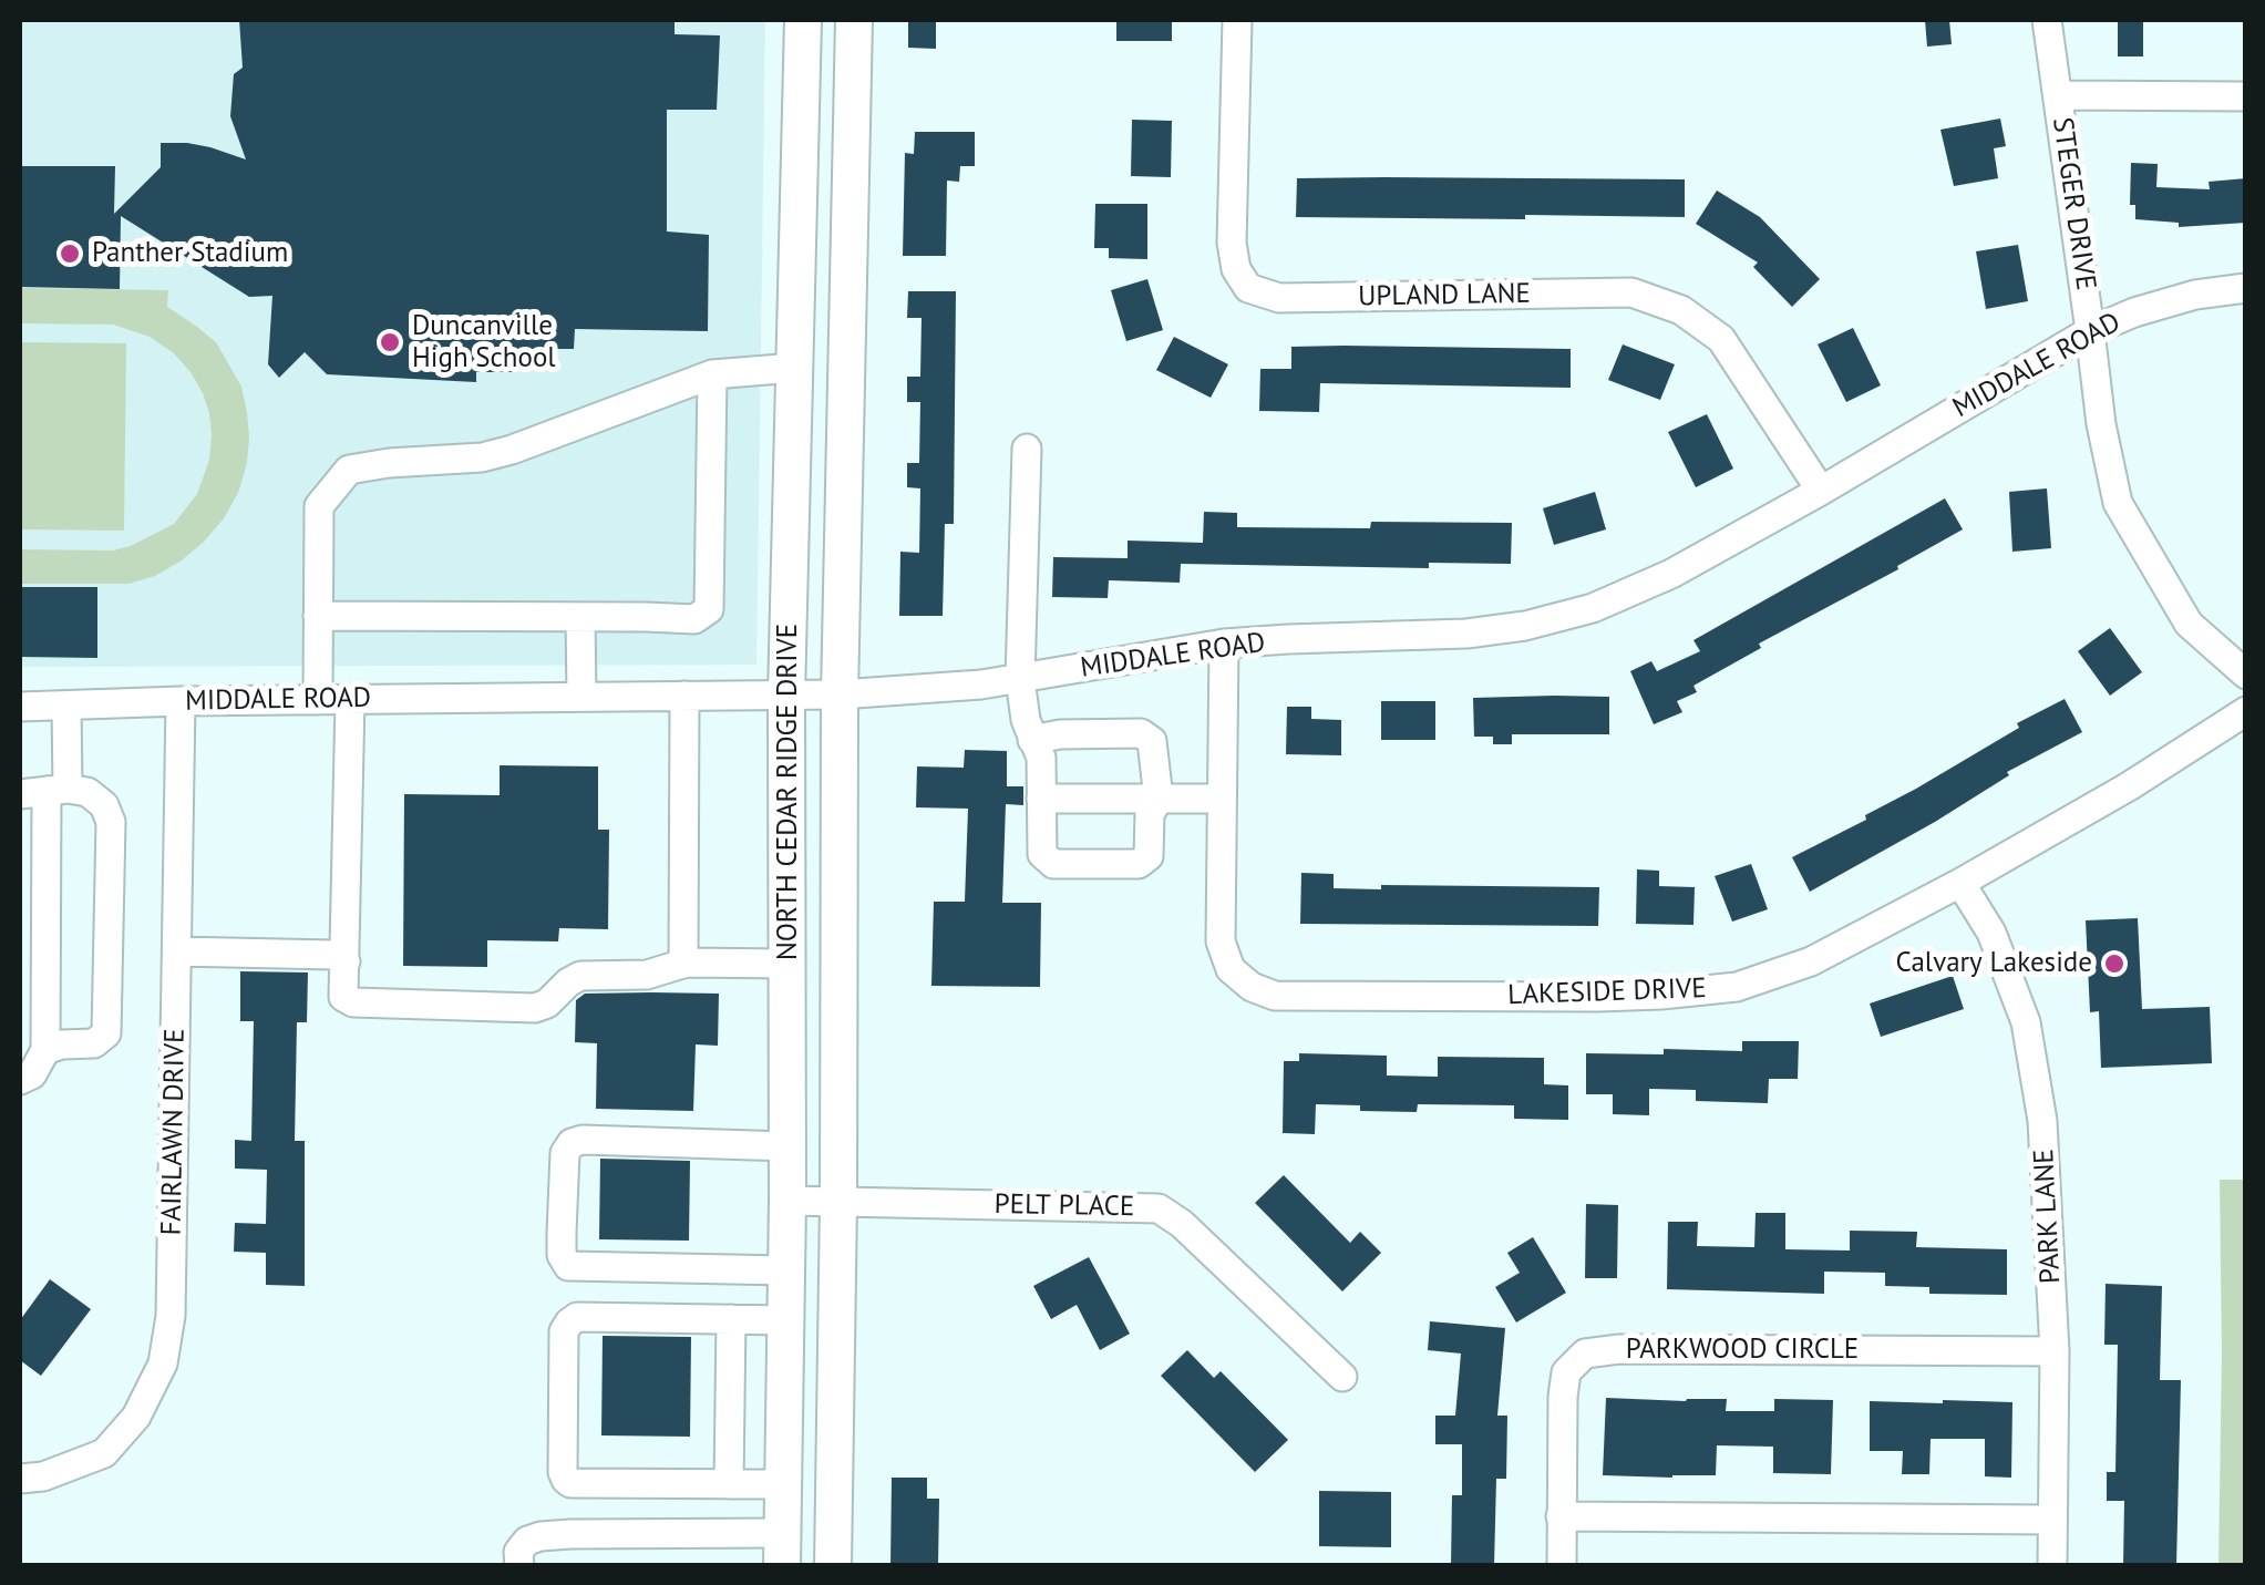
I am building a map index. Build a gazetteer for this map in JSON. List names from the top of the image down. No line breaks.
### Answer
{"streets":{"main road":["NORTH CEDAR RIDGE DRIVE"],"street":["STEGER DRIVE","UPLAND LANE","MIDDALE ROAD","LAKESIDE DRIVE","FAIRLAWN DRIVE","PELT PLACE","PARK LANE","PARKWOOD CIRCLE"]},"crossings":[["STEGER DRIVE","MIDDALE ROAD"],["UPLAND LANE","MIDDALE ROAD"],["MIDDALE ROAD","NORTH CEDAR RIDGE DRIVE"],["MIDDALE ROAD","FAIRLAWN DRIVE"],["NORTH CEDAR RIDGE DRIVE","PELT PLACE"],["LAKESIDE DRIVE","PARK LANE"],["PARK LANE","PARKWOOD CIRCLE"]],"places":["Panther Stadium","Duncanville High School","Calvary Lakeside"]}
